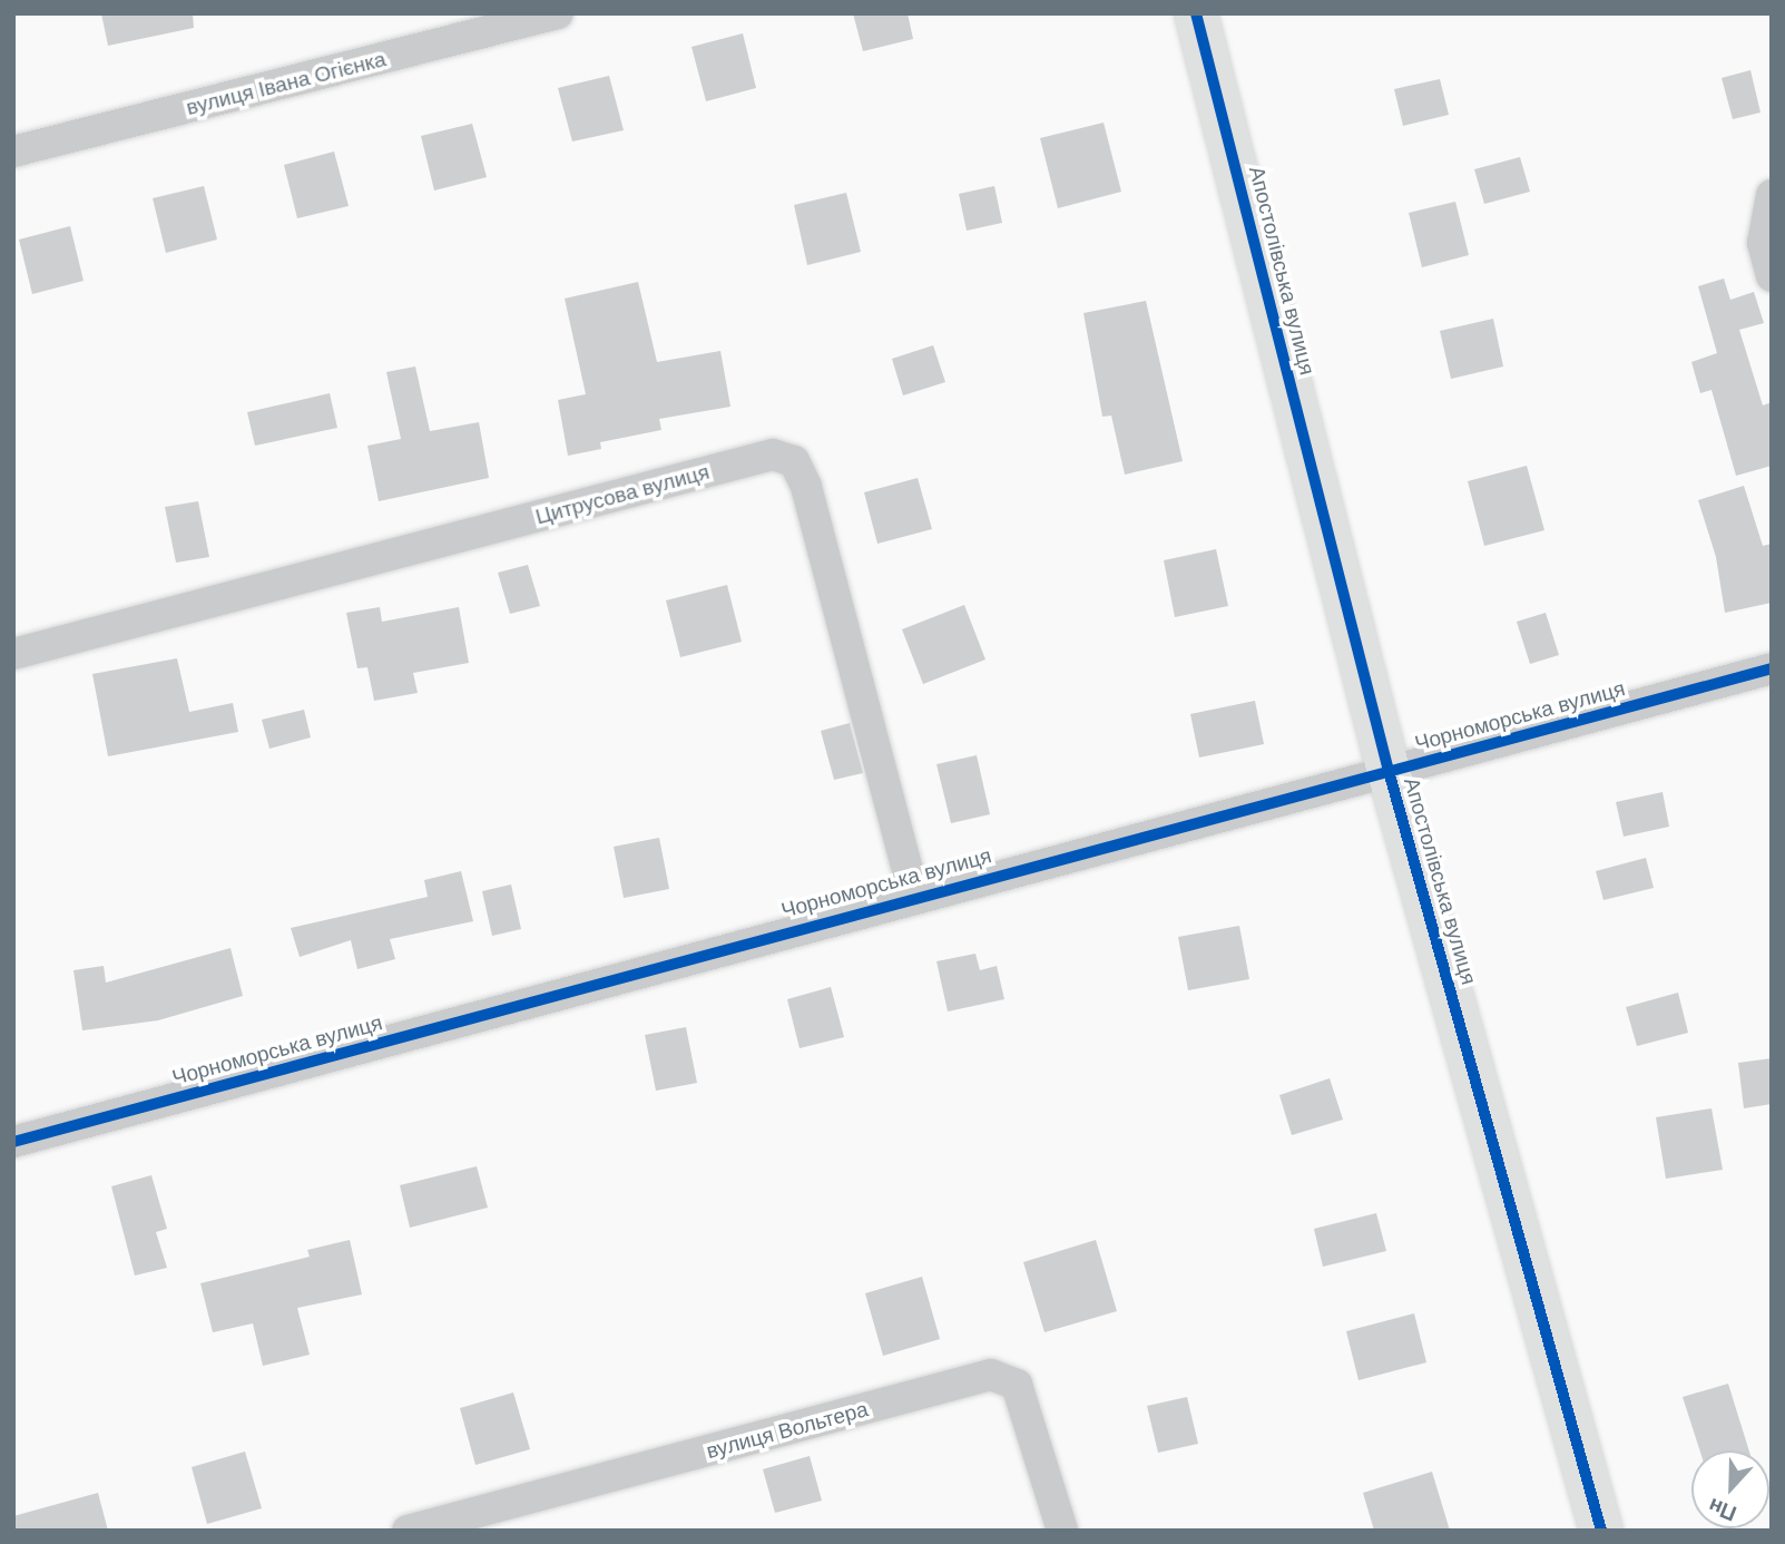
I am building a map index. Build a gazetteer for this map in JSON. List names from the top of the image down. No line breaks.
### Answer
{"streets":{"street":["вулиця Івана Огієнка","Апостолівська вулиця","Цитрусова вулиця","Чорноморська вулиця","вулиця Вольтера"]},"crossings":[["Апостолівська вулиця","Чорноморська вулиця"],["Цитрусова вулиця","Чорноморська вулиця"]],"north":"bottom"}
